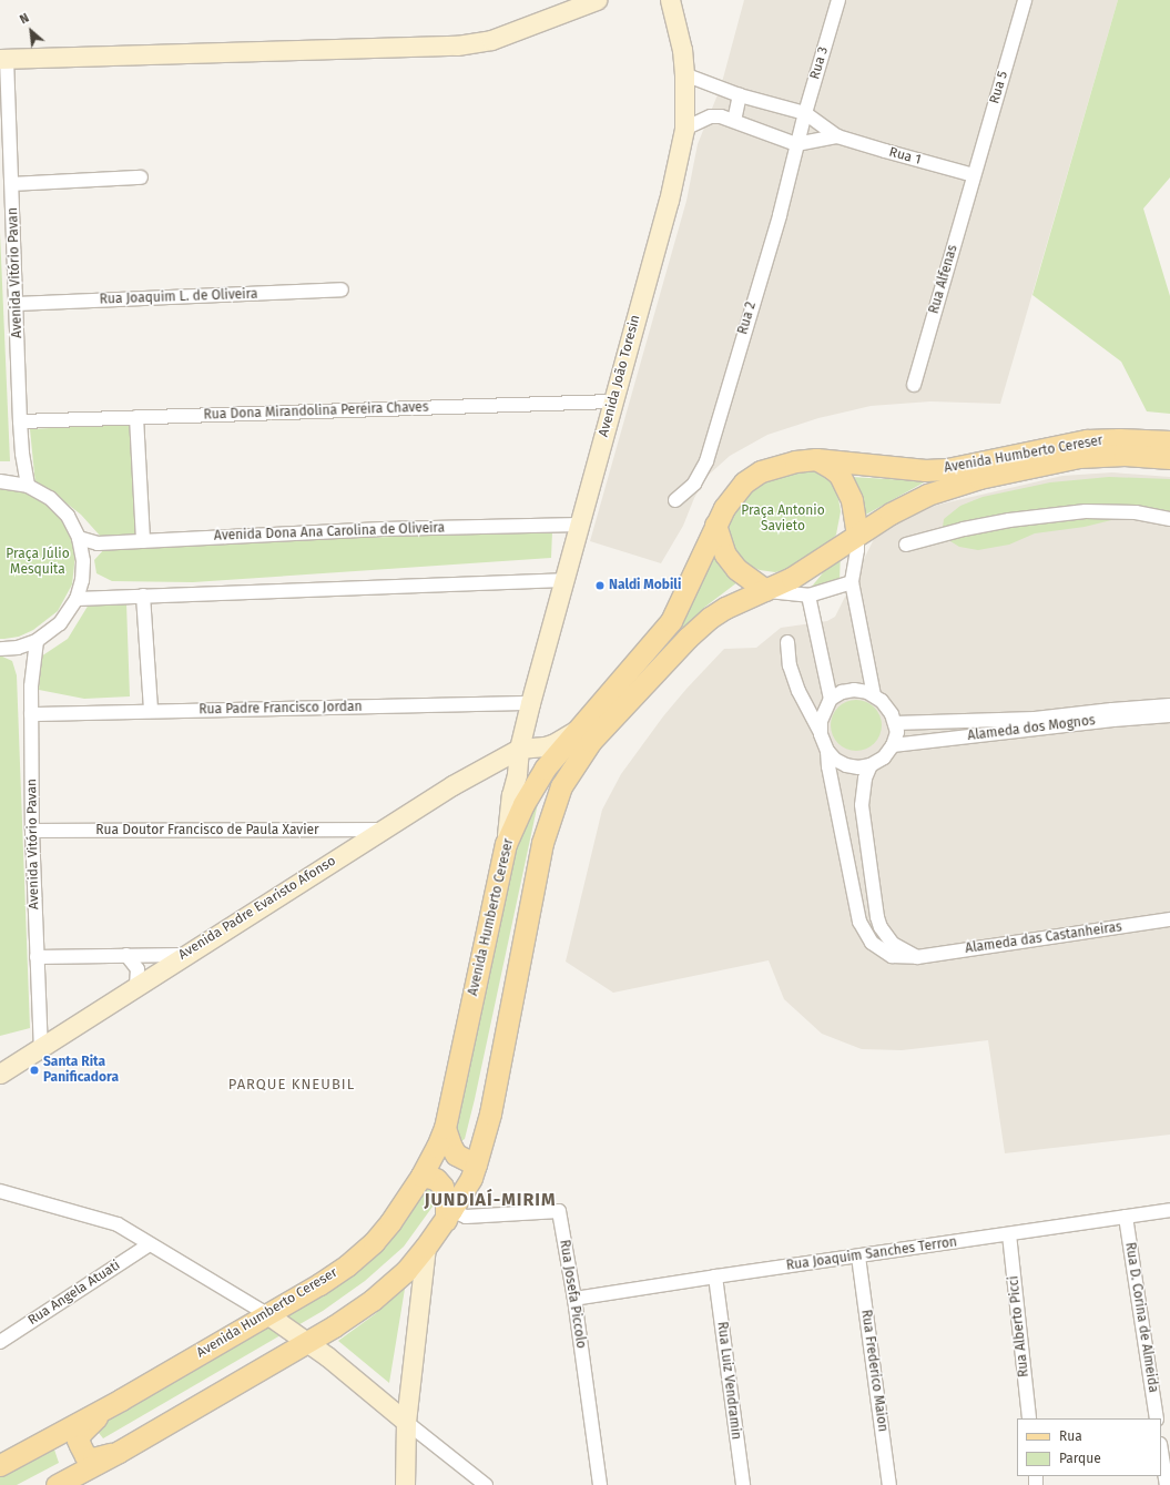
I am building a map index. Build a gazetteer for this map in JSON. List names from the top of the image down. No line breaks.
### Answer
{"streets":{"main road":["Avenida Humberto Cereser"],"street":["Rua 3","Rua 5","Rua 1","Avenida Vitório Pavan","Rua Alfenas","Rua Joaquim L. de Oliveira","Rua 2","Avenida João Toresin","Rua Dona Mirandolina Pereira Chaves","Avenida Dona Ana Carolina de Oliveira","Rua Padre Francisco Jordan","Alameda dos Mognos","Rua Doutor Francisco de Paula Xavier","Avenida Padre Evaristo Afonso","Alameda das Castanheiras","Rua Joaquim Sanches Terron","Rua Angela Atuati","Rua Josefa Piccolo","Rua D. Corina de Almeida","Rua Alberto Picci","Rua Frederico Maion","Rua Luiz Vendramin"]},"crossings":[["Rua 3","Rua 1"],["Rua 3","Rua 2"],["Rua 5","Rua 1"],["Rua 5","Rua Alfenas"],["Rua 1","Rua Alfenas"],["Rua 1","Rua 2"],["Avenida Vitório Pavan","Rua Joaquim L. de Oliveira"],["Avenida Vitório Pavan","Rua Dona Mirandolina Pereira Chaves"],["Avenida Vitório Pavan","Rua Padre Francisco Jordan"],["Avenida Vitório Pavan","Rua Doutor Francisco de Paula Xavier"],["Avenida Vitório Pavan","Avenida Padre Evaristo Afonso"],["Avenida João Toresin","Rua Dona Mirandolina Pereira Chaves"],["Avenida João Toresin","Avenida Humberto Cereser"],["Avenida João Toresin","Avenida Dona Ana Carolina de Oliveira"],["Avenida João Toresin","Rua Padre Francisco Jordan"],["Avenida João Toresin","Avenida Padre Evaristo Afonso"],["Avenida Humberto Cereser","Rua Josefa Piccolo"],["Alameda dos Mognos","Alameda das Castanheiras"],["Rua Doutor Francisco de Paula Xavier","Avenida Padre Evaristo Afonso"],["Rua Joaquim Sanches Terron","Rua Josefa Piccolo"],["Rua Joaquim Sanches Terron","Rua D. Corina de Almeida"],["Rua Joaquim Sanches Terron","Rua Alberto Picci"],["Rua Joaquim Sanches Terron","Rua Frederico Maion"],["Rua Joaquim Sanches Terron","Rua Luiz Vendramin"]],"districts":["PARQUE KNEUBIL","JUNDIAÍ-MIRIM"],"parks":["Praça Antonio Savieto","Praça Júlio Mesquita"],"places":["Naldi Mobili","Santa Rita Panificadora"],"legend":["Rua","Parque"],"north":"top left"}
